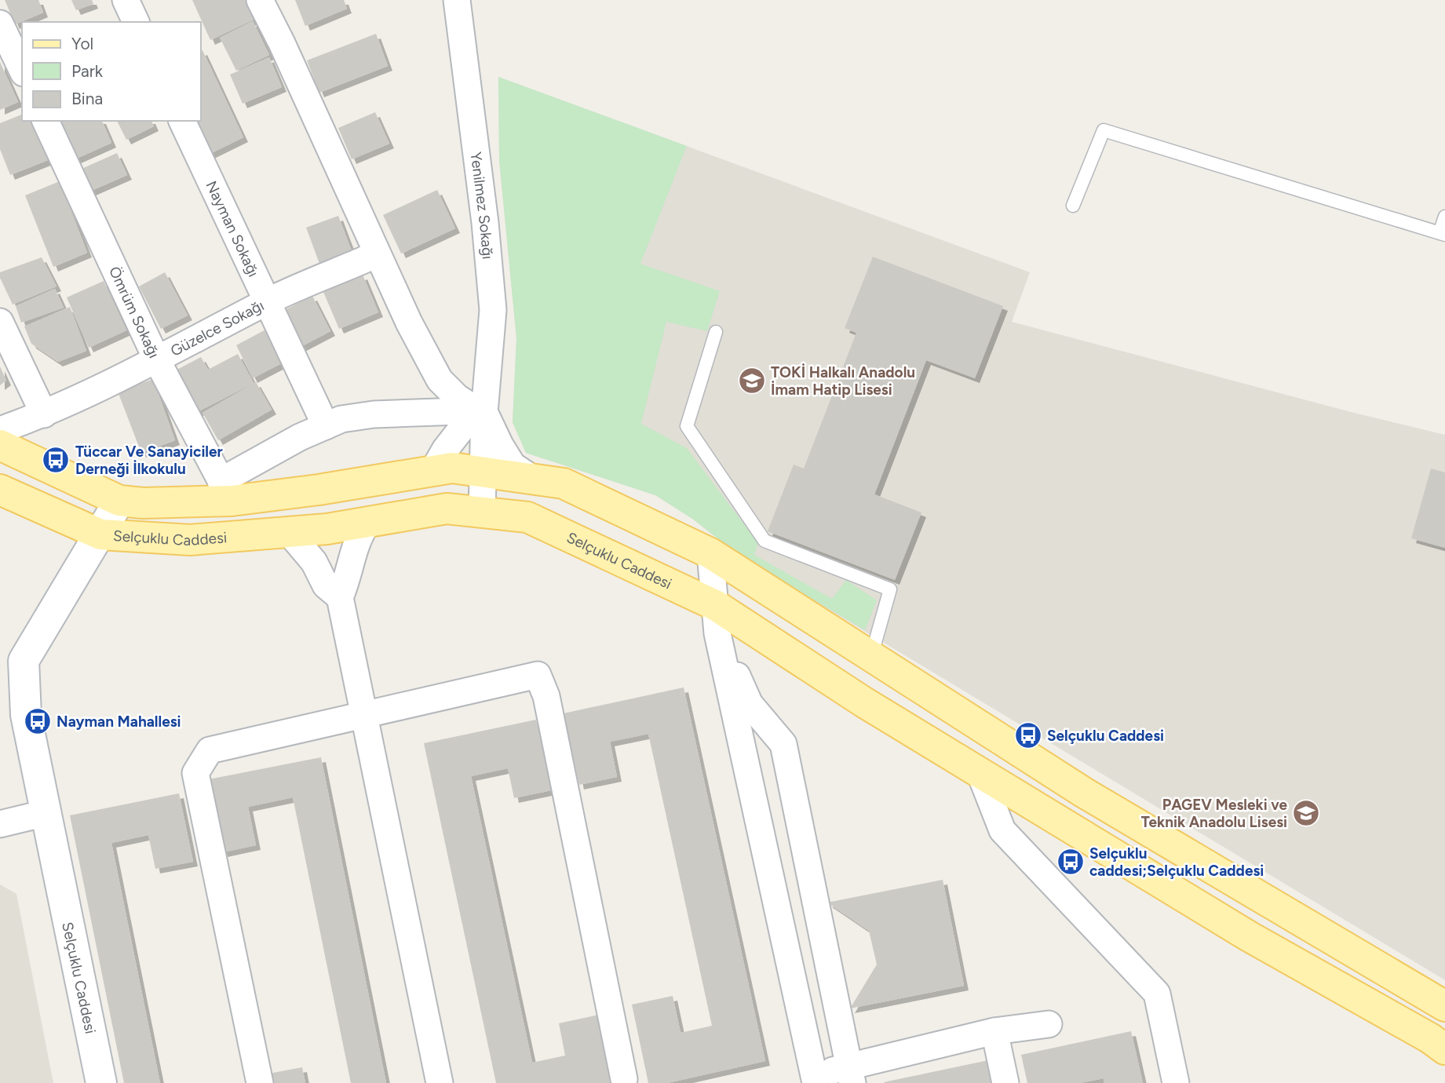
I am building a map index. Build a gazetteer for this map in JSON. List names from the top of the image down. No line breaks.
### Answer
{"streets":{"main road":["Selçuklu Caddesi"],"street":["Yenilmez Sokağı","Nayman Sokağı","Ömrüm Sokağı","Güzelce Sokağı"]},"crossings":[["Yenilmez Sokağı","Selçuklu Caddesi"],["Nayman Sokağı","Güzelce Sokağı"],["Ömrüm Sokağı","Güzelce Sokağı"]],"places":{"school or university":["TOKİ Halkalı Anadolu İmam Hatip Lisesi","PAGEV Mesleki ve Teknik Anadolu Lisesi"],"bus stop":["Tüccar Ve Sanayiciler Derneği İlkokulu","Nayman Mahallesi","Selçuklu Caddesi","Selçuklu caddesi;Selçuklu Caddesi"]},"legend":["Yol","Park","Bina"]}
